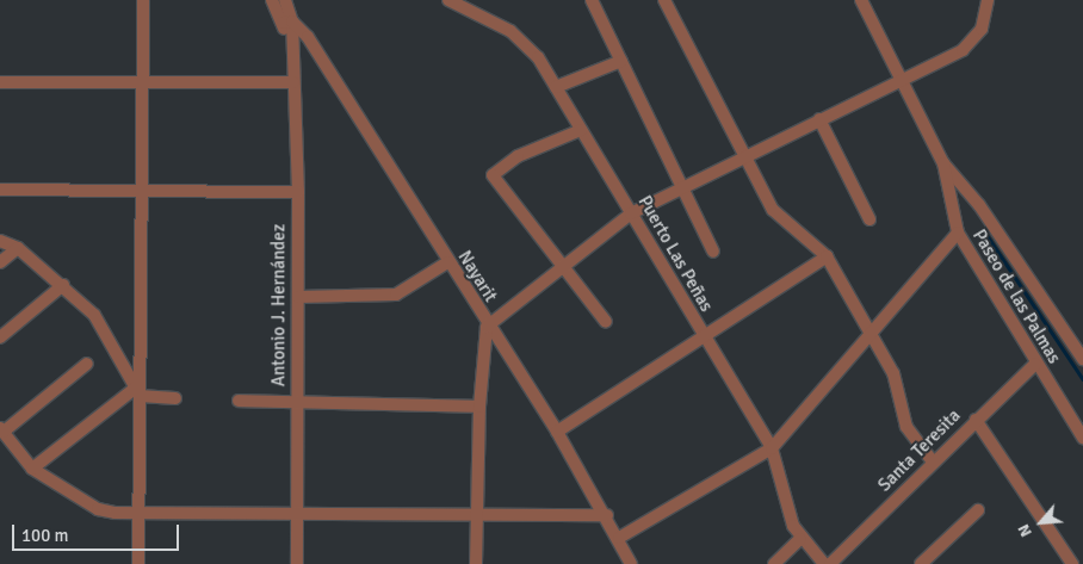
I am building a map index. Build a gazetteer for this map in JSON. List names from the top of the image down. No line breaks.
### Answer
{"streets":{"street":["Puerto Las Peñas","Nayarit","Paseo de las Palmas","Antonio J. Hernández","Santa Teresita"]},"crossings":[["Nayarit","Antonio J. Hernández"],["Paseo de las Palmas","Santa Teresita"]],"scale_bar":"100 m","north":"bottom left"}
